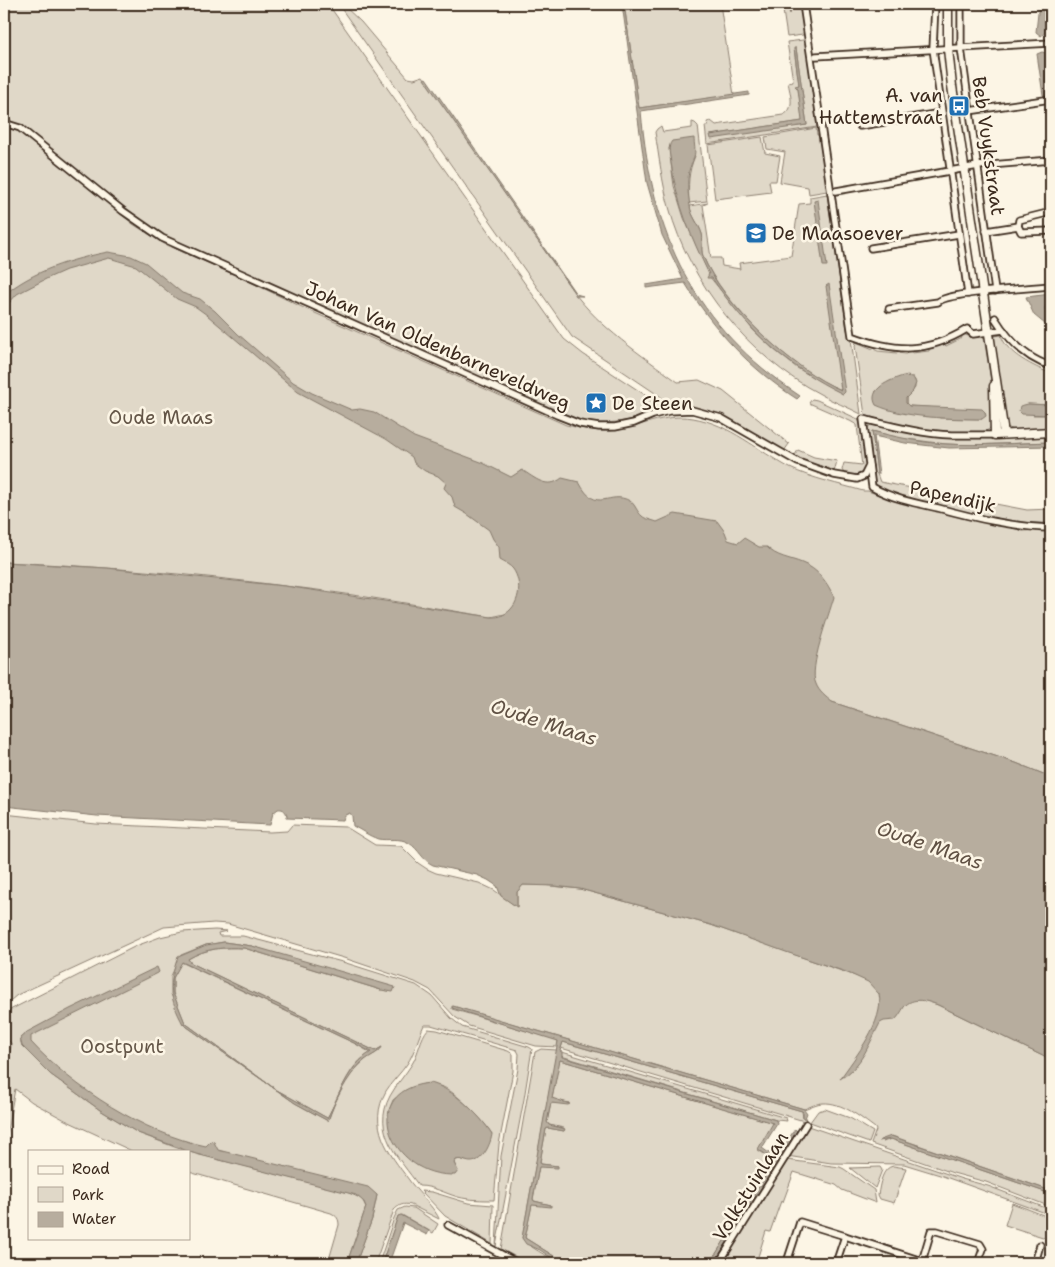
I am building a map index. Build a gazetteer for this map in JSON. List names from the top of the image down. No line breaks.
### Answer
{"streets":{"street":["Beb Vuykstraat","Johan Van Oldenbarneveldweg","Papendijk","Volkstuinlaan"]},"crossings":[["Johan Van Oldenbarneveldweg","Papendijk"]],"water":["Oude Maas"],"parks":["Oude Maas","Oostpunt"],"places":{"bus stop":["A. van Hattemstraat"],"school or university":["De Maasoever"],"place":["De Steen"]},"legend":["Road","Park","Water"]}
